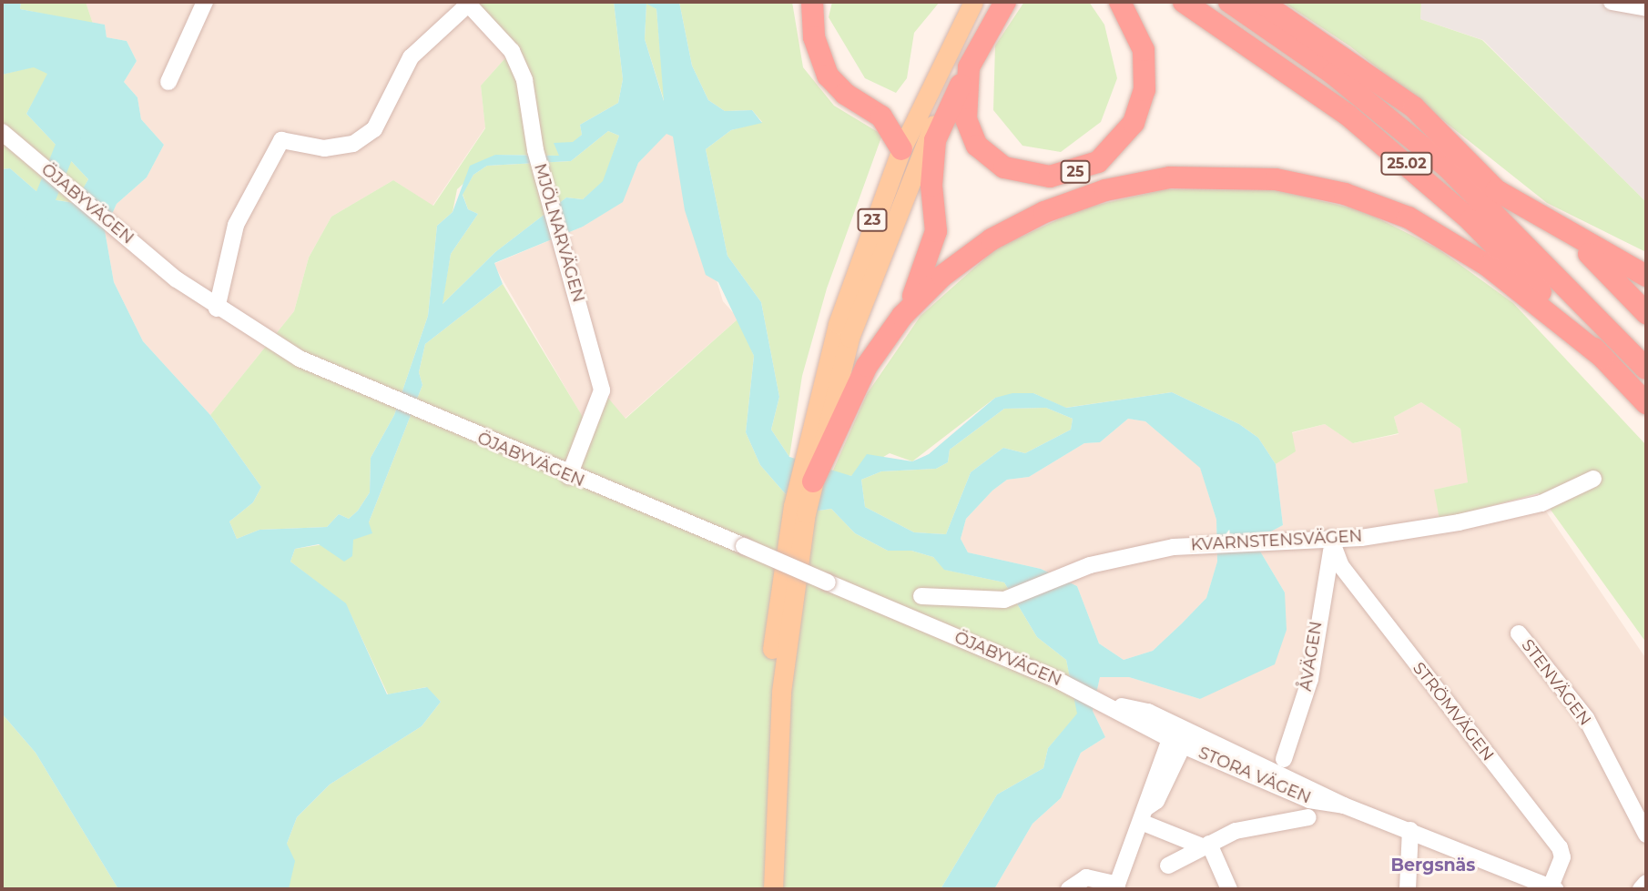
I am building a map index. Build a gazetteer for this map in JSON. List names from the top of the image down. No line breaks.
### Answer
{"streets":{"highway":["25.02","25"],"main road":["23"],"street":["ÖJABYVÄGEN","MJÖLNARVÄGEN","KVARNSTENSVÄGEN","ÅVÄGEN","STENVÄGEN","STRÖMVÄGEN","STORA VÄGEN"]},"crossings":[["25","23"],["ÖJABYVÄGEN","MJÖLNARVÄGEN"],["ÖJABYVÄGEN","STORA VÄGEN"],["KVARNSTENSVÄGEN","ÅVÄGEN"],["KVARNSTENSVÄGEN","STRÖMVÄGEN"],["ÅVÄGEN","STRÖMVÄGEN"],["STRÖMVÄGEN","STORA VÄGEN"]],"districts":["Bergsnäs"]}
